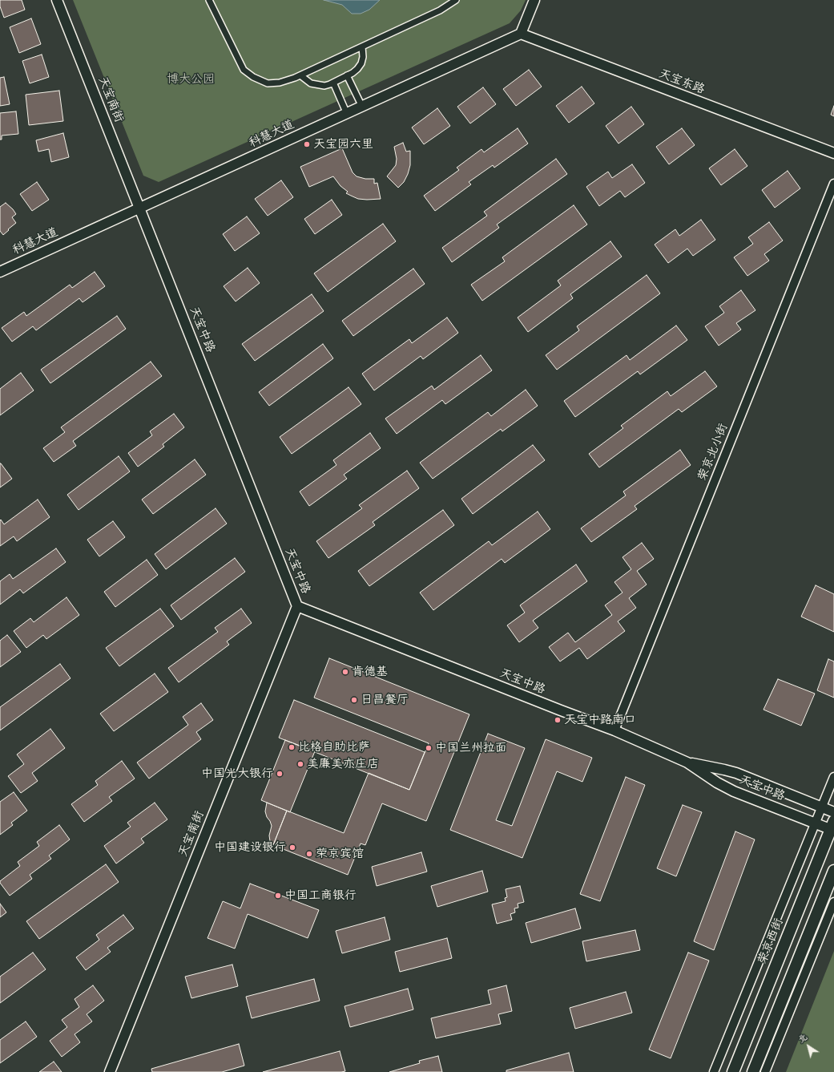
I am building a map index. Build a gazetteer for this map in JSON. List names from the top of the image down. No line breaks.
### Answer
{"streets":{"main road":["荣京西街"],"street":["天宝东路","天宝南街","科慧大道","天宝中路","荣京北小街"]},"crossings":[["天宝东路","科慧大道"],["天宝南街","科慧大道"],["天宝南街","天宝中路"],["科慧大道","天宝中路"],["天宝中路","荣京北小街"],["天宝中路","荣京西街"]],"parks":["博大公园"],"places":["天宝园六里","肯德基","日昌餐厅","天宝中路南口","比格自助比萨","中国兰州拉面","美廉美亦庄店","中国光大银行","中国建设银行","荣京宾馆","中国工商银行"],"north":"top left"}
